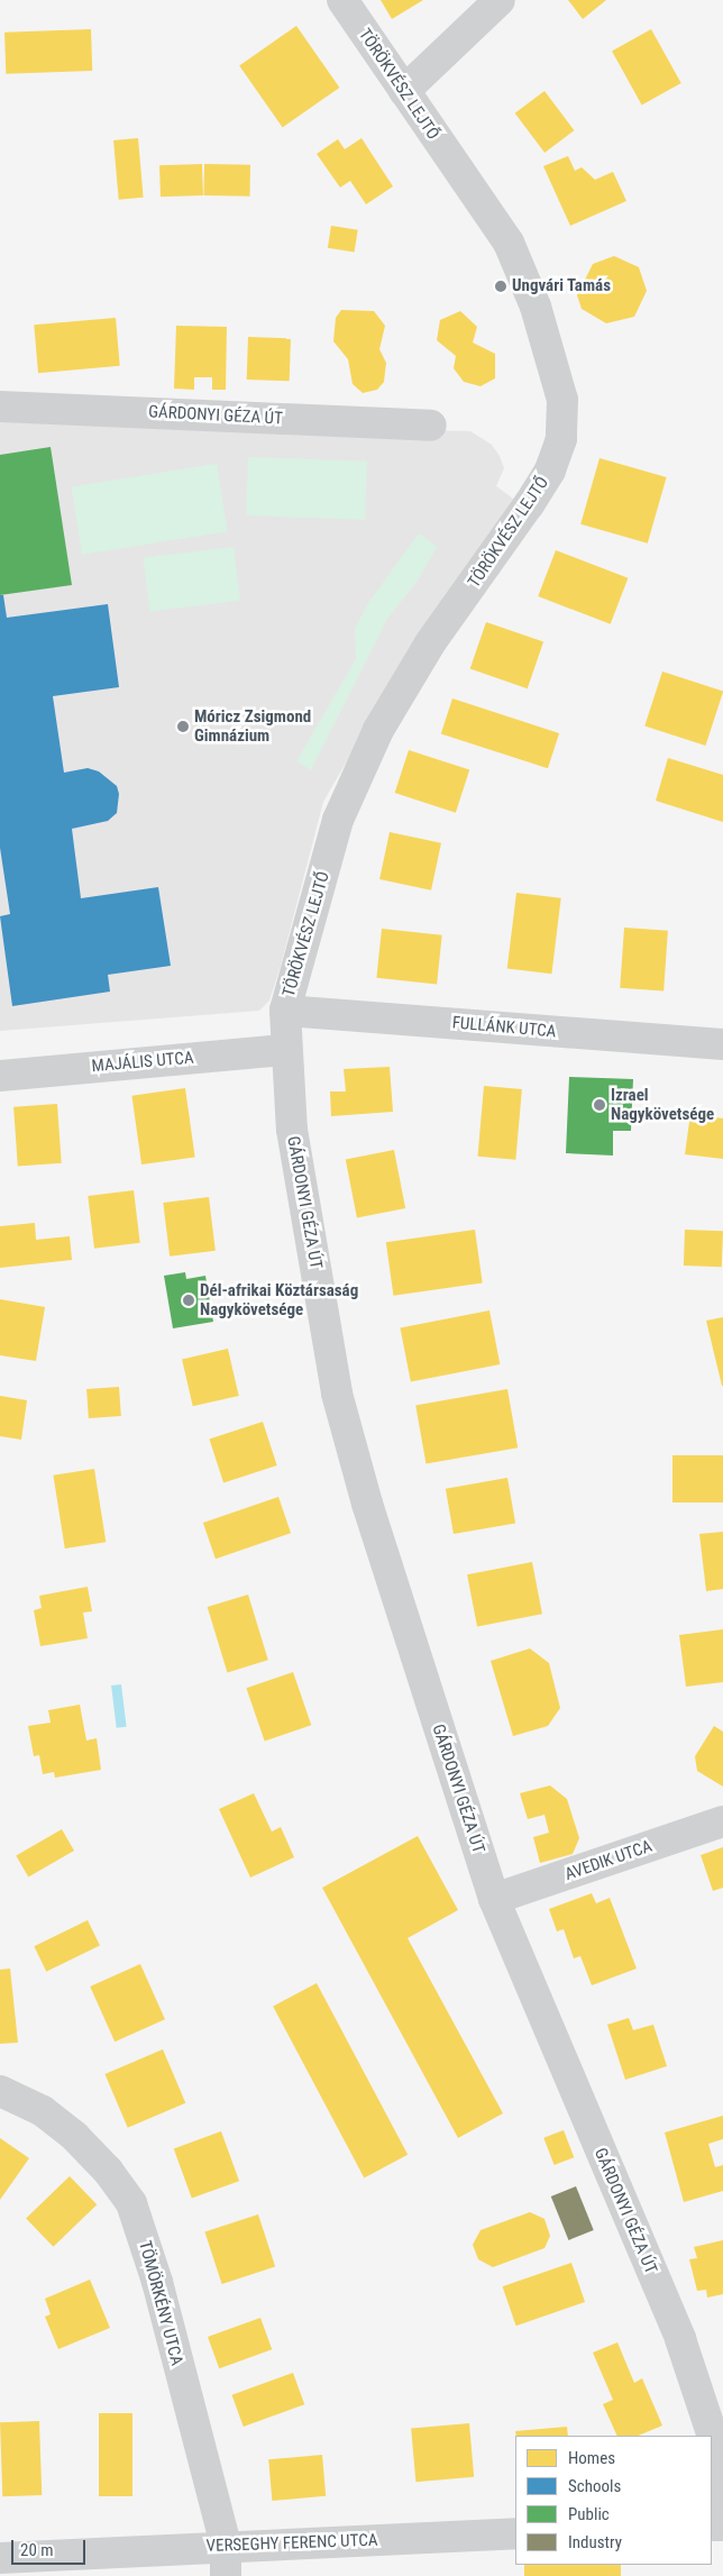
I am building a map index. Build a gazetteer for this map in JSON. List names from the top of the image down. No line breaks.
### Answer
{"streets":{"street":["TÖRÖKVÉSZ LEJTŐ","GÁRDONYI GÉZA ÚT","FULLÁNK UTCA","MAJÁLIS UTCA","AVEDIK UTCA","TÖMÖRKÉNY UTCA","VERSEGHY FERENC UTCA"]},"crossings":[["TÖRÖKVÉSZ LEJTŐ","GÁRDONYI GÉZA ÚT"],["TÖRÖKVÉSZ LEJTŐ","FULLÁNK UTCA"],["TÖRÖKVÉSZ LEJTŐ","MAJÁLIS UTCA"],["GÁRDONYI GÉZA ÚT","MAJÁLIS UTCA"],["GÁRDONYI GÉZA ÚT","AVEDIK UTCA"],["TÖMÖRKÉNY UTCA","VERSEGHY FERENC UTCA"]],"places":["Ungvári Tamás","Móricz Zsigmond Gimnázium","Izrael Nagykövetsége","Dél-afrikai Köztársaság Nagykövetsége"],"legend":["Homes","Schools","Public","Industry"],"scale_bar":"20 m"}
